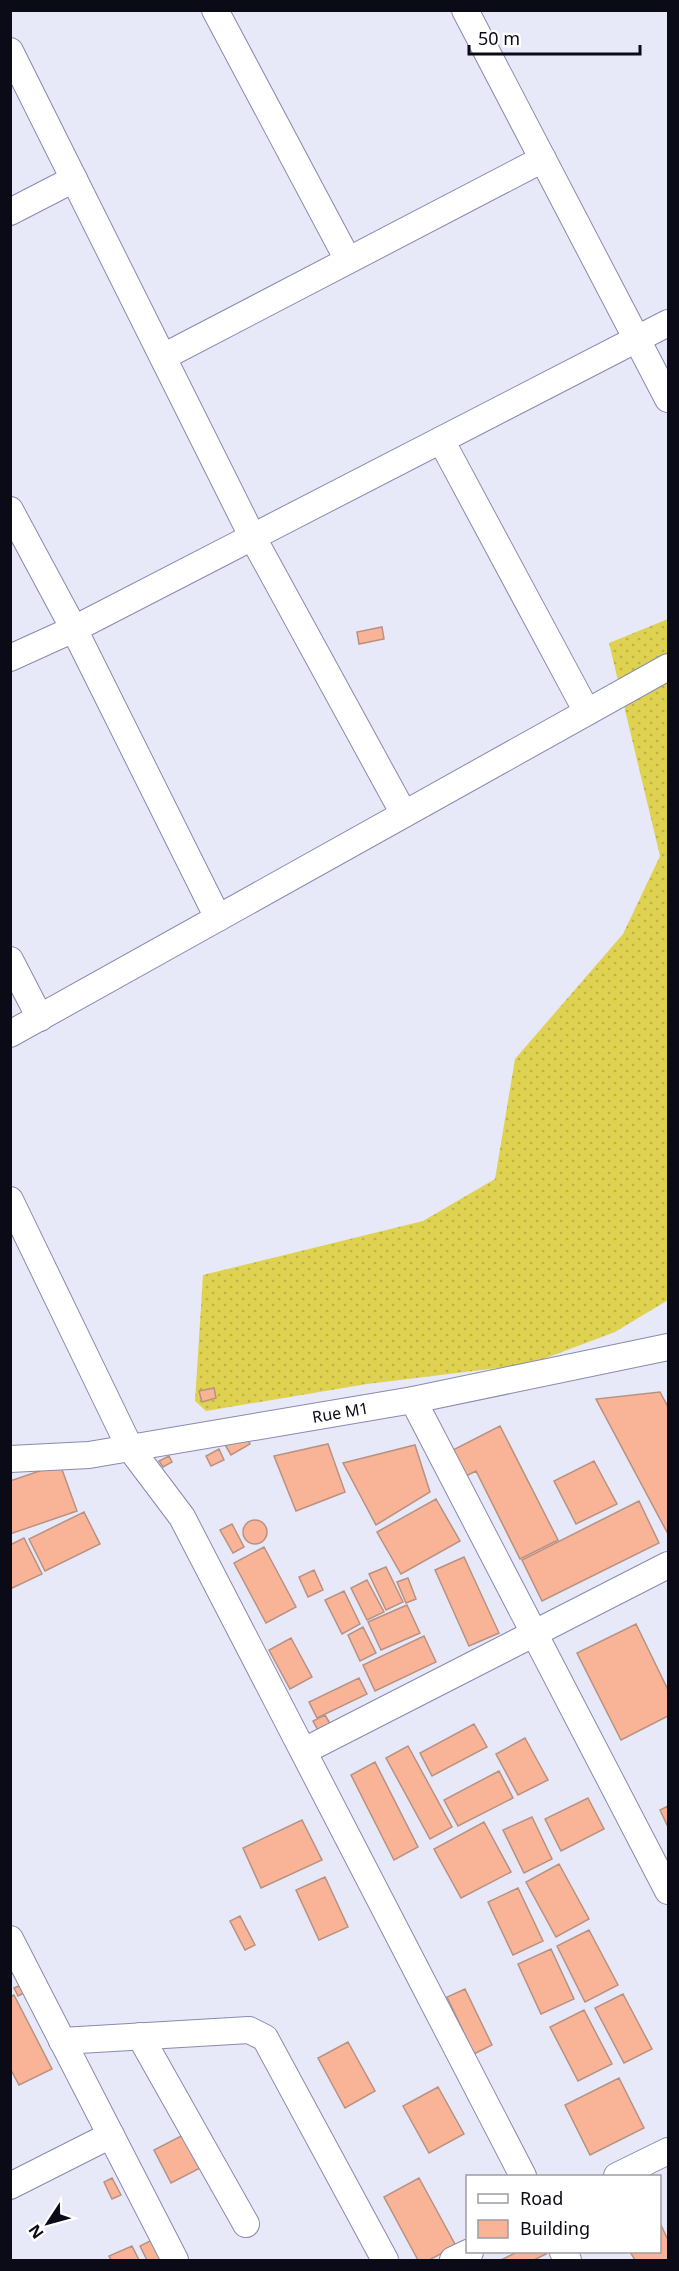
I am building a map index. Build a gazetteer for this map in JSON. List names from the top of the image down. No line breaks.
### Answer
{"streets":{"street":["Rue M1"]},"legend":["Road","Building"],"scale_bar":"50 m","north":"bottom left"}
